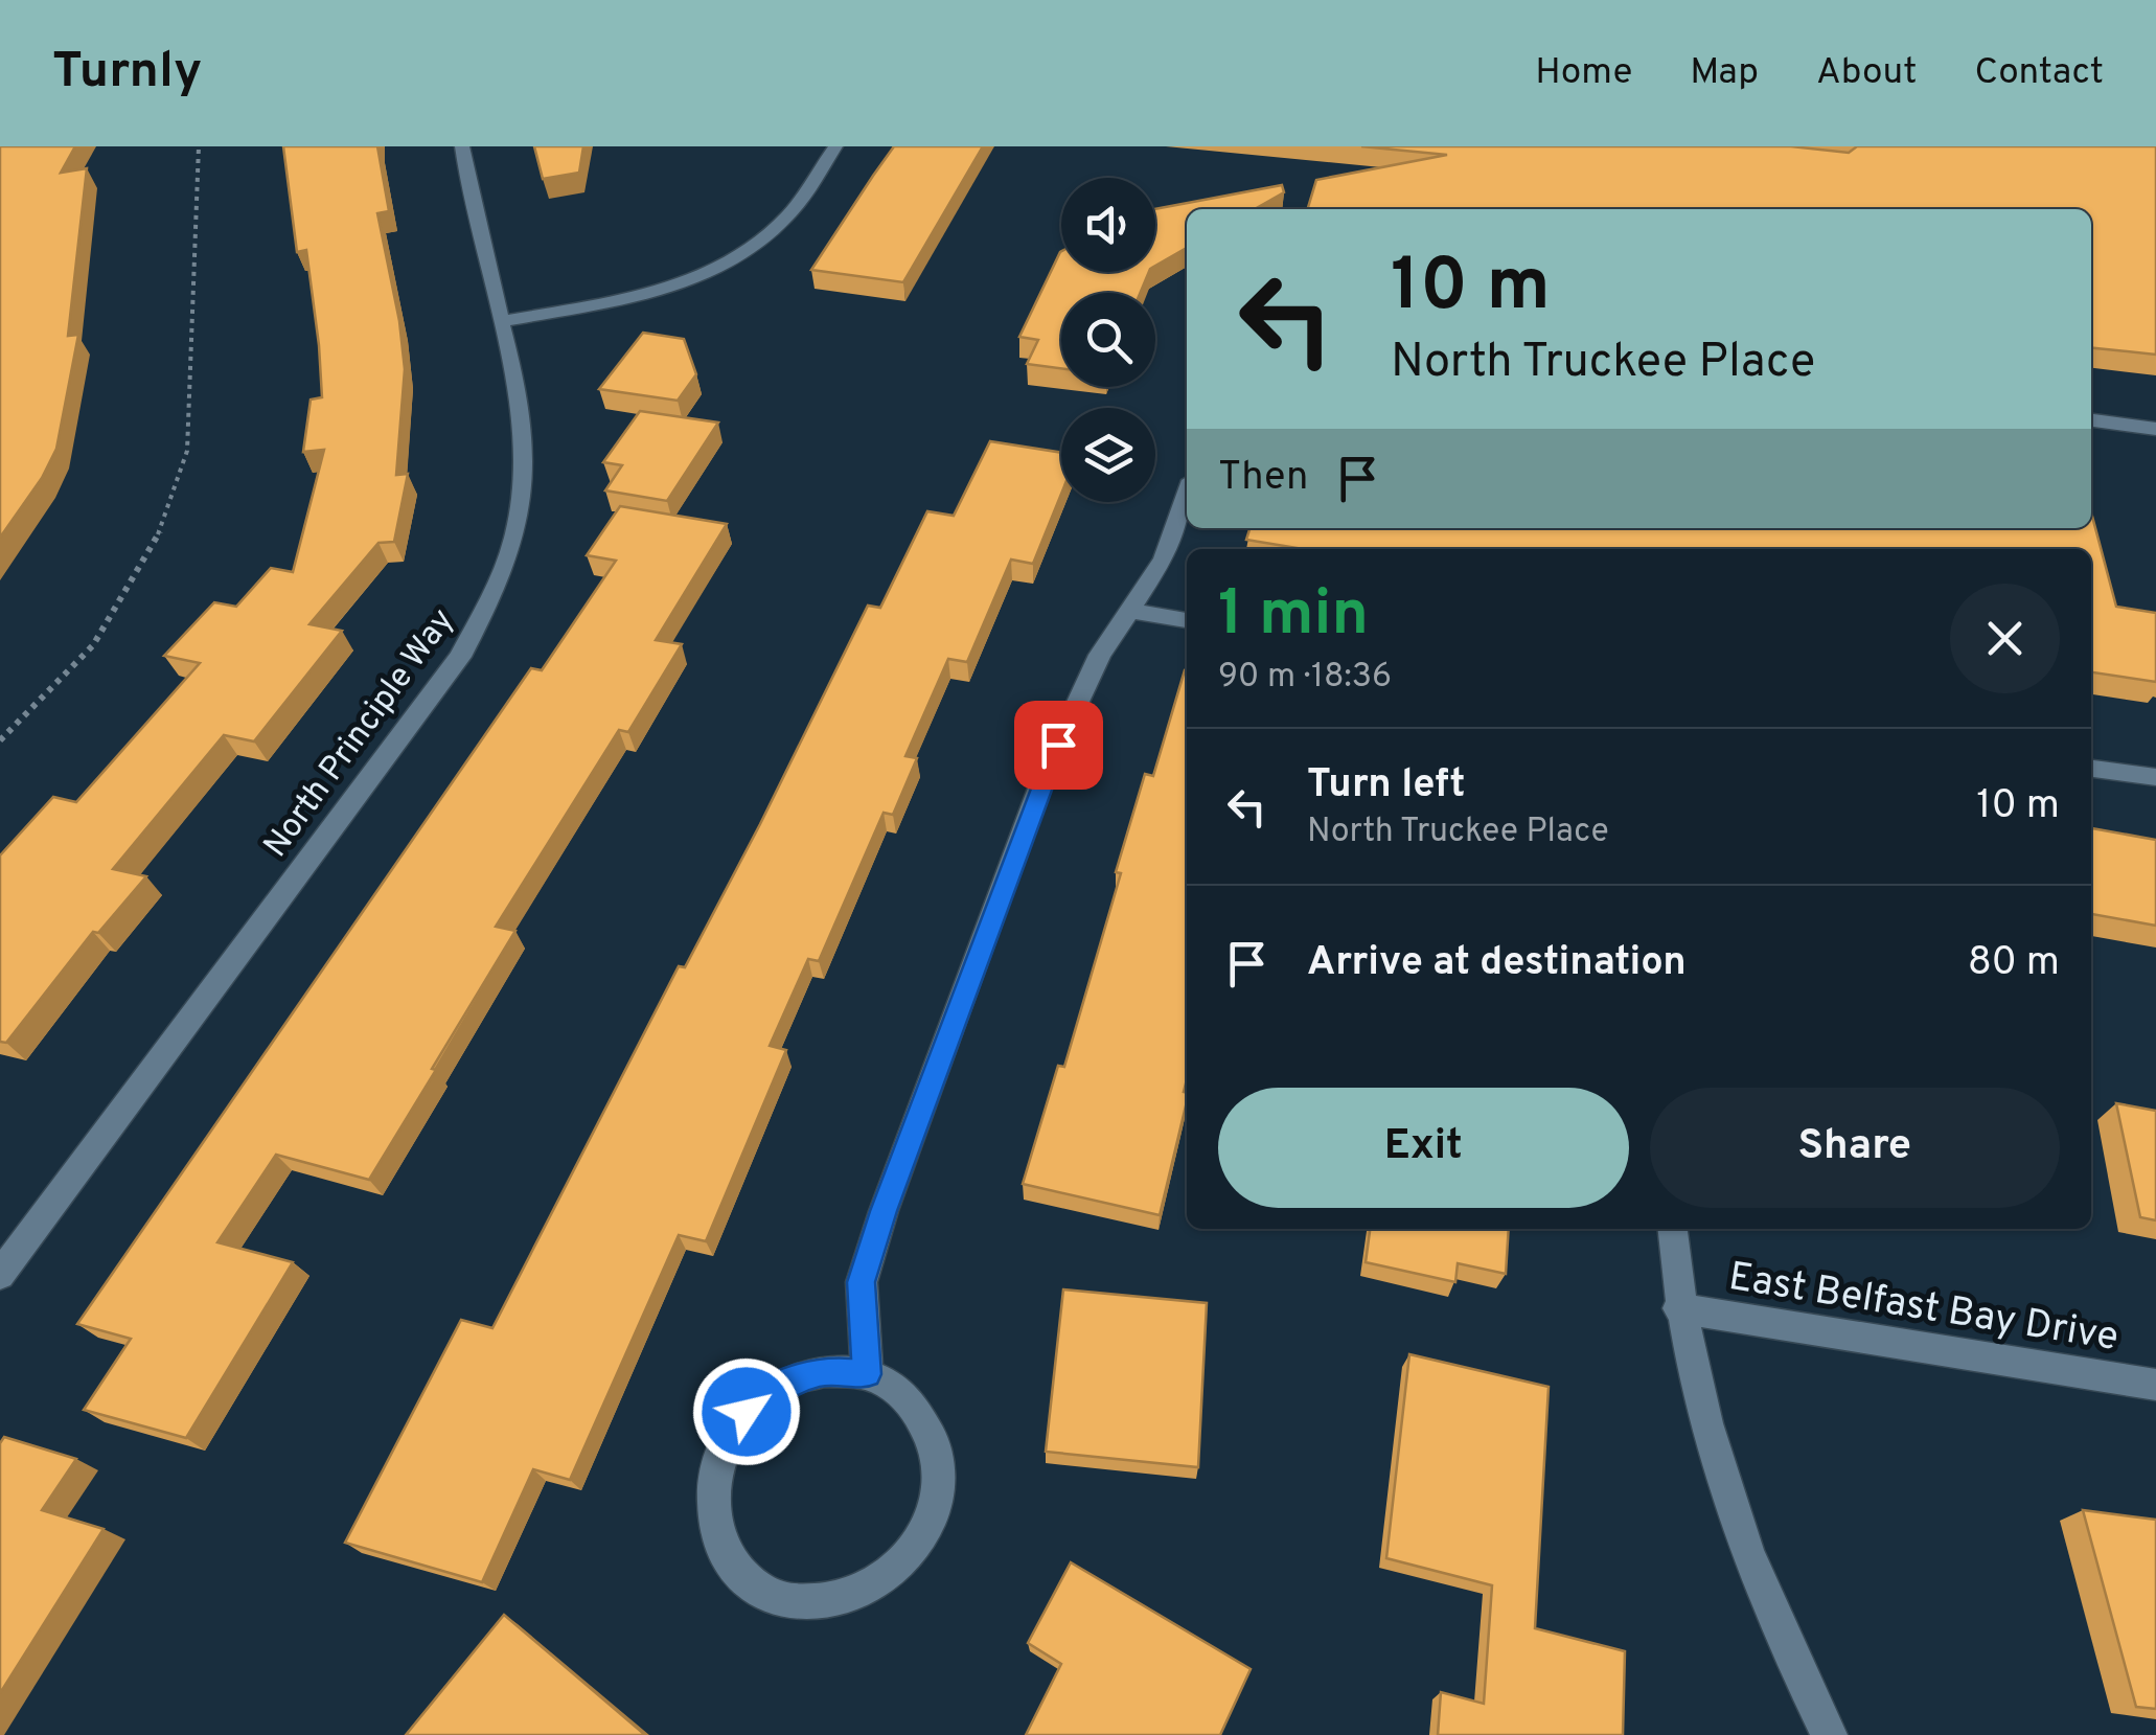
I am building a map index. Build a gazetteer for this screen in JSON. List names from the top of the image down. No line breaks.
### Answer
{"streets":{"street":["North Principle Way","East Belfast Bay Drive"]},"page":{"header":"Turnly","nav":["Home","Map","About","Contact"],"turn":["10 m","North Truckee Place"],"then":"Then","heading":["1 min","90 m · 18:36"],"list":[{"name":"Turn left","note":"North Truckee Place","value":"10 m"},{"name":"Arrive at destination","value":"80 m"}],"buttons":["Exit","Share"]}}
